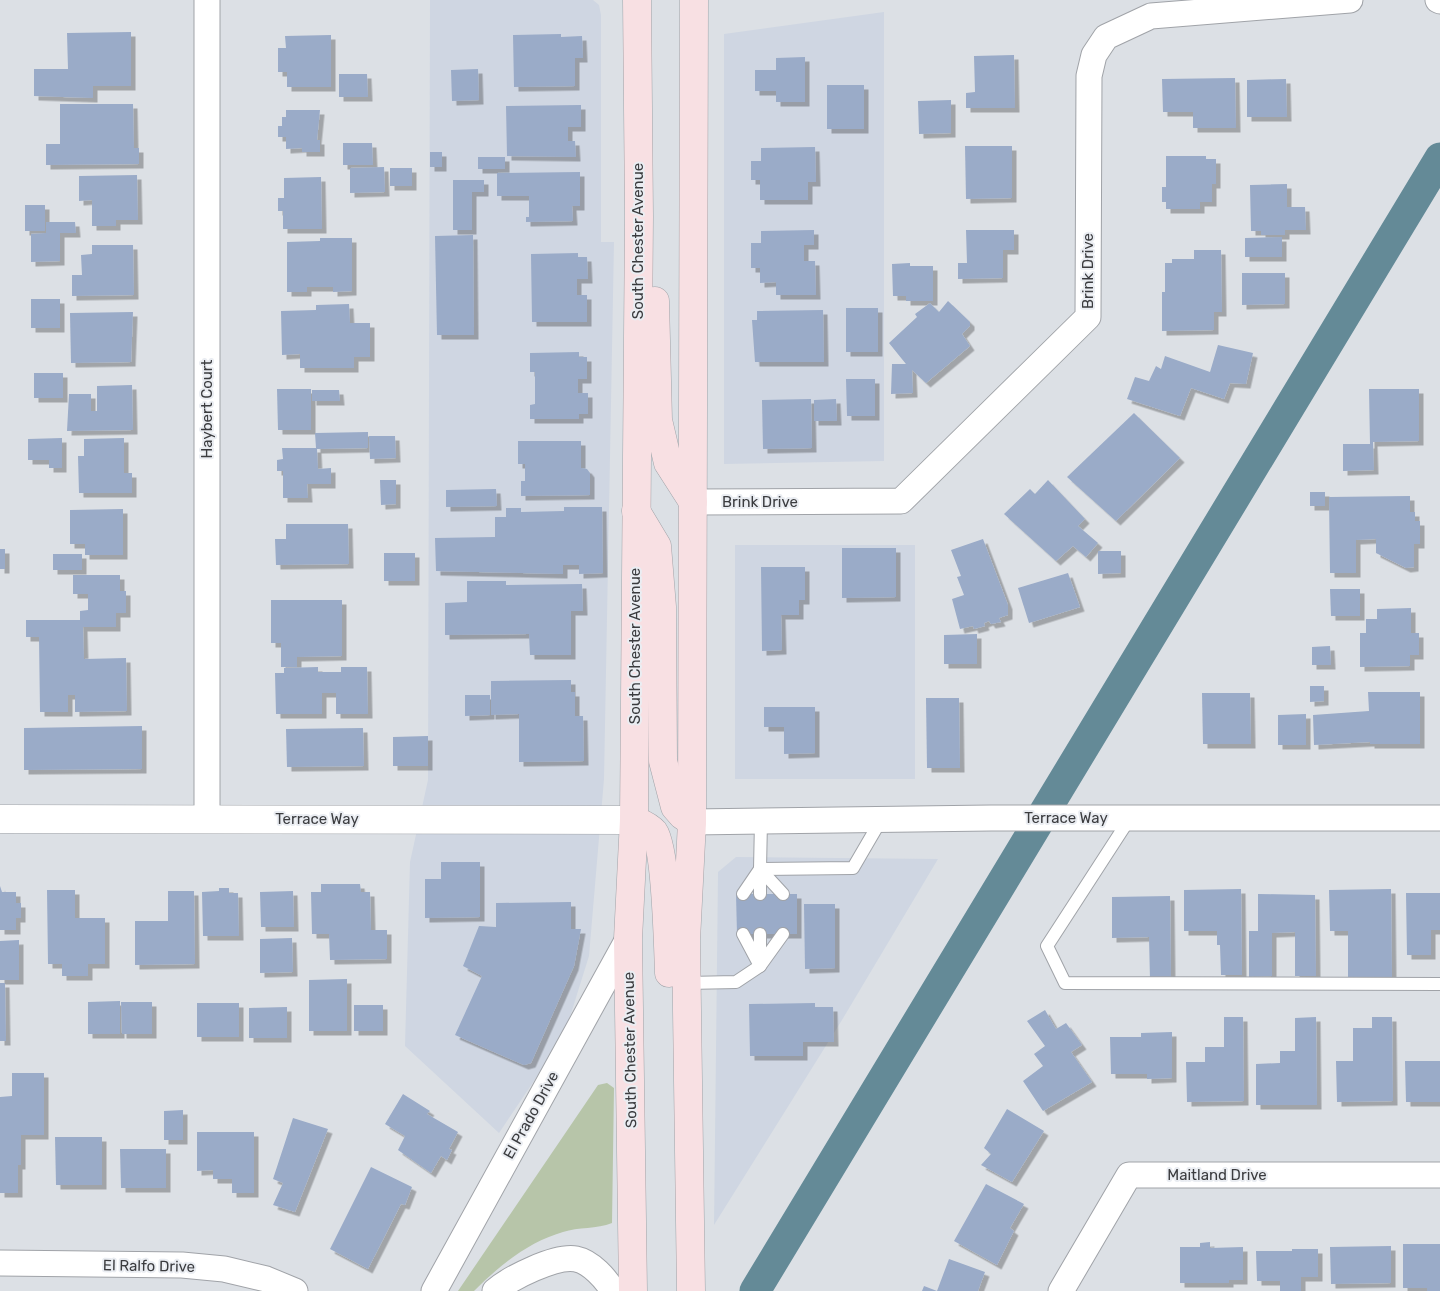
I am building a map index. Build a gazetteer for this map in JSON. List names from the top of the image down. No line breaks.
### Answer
{"streets":{"main road":["South Chester Avenue"],"street":["Brink Drive","Haybert Court","Terrace Way","El Prado Drive","Maitland Drive","El Ralfo Drive"]},"crossings":[["South Chester Avenue","Terrace Way"],["South Chester Avenue","El Prado Drive"],["Haybert Court","Terrace Way"]]}
